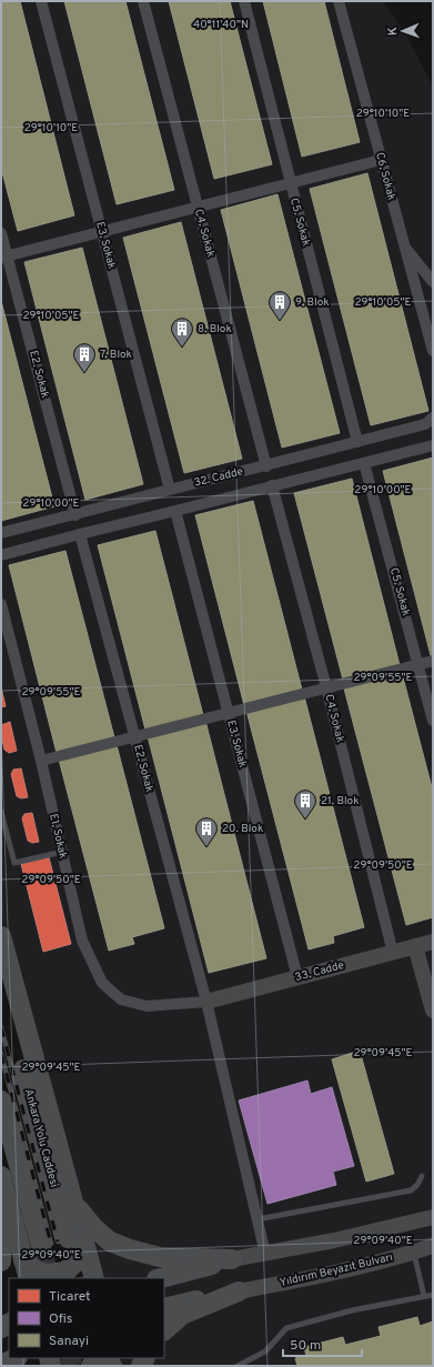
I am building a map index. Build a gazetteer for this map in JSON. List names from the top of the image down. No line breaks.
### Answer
{"streets":{"highway":["Ankara Yolu Caddesi"],"main road":["33. Cadde","Yıldırım Beyazıt Bulvarı"],"street":["C6. Sokak","C5. Sokak","C4. Sokak","E3. Sokak","E2. Sokak","32. Cadde","E1. Sokak"]},"crossings":[["C5. Sokak","32. Cadde"],["C4. Sokak","32. Cadde"],["C4. Sokak","33. Cadde"],["E3. Sokak","32. Cadde"],["E3. Sokak","33. Cadde"],["E2. Sokak","32. Cadde"],["E2. Sokak","E1. Sokak"],["E2. Sokak","33. Cadde"],["E1. Sokak","33. Cadde"]],"places":{"building":["9. Blok","8. Blok","7. Blok","21. Blok","20. Blok"]},"legend":["Ticaret","Ofis","Sanayi"],"scale_bar":"50 m","north":"left","coordinates":["40°11'40\"N","29°10'10\"E","29°10'05\"E","29°10'00\"E","29°09'55\"E","29°09'50\"E","29°09'45\"E","29°09'40\"E"]}
